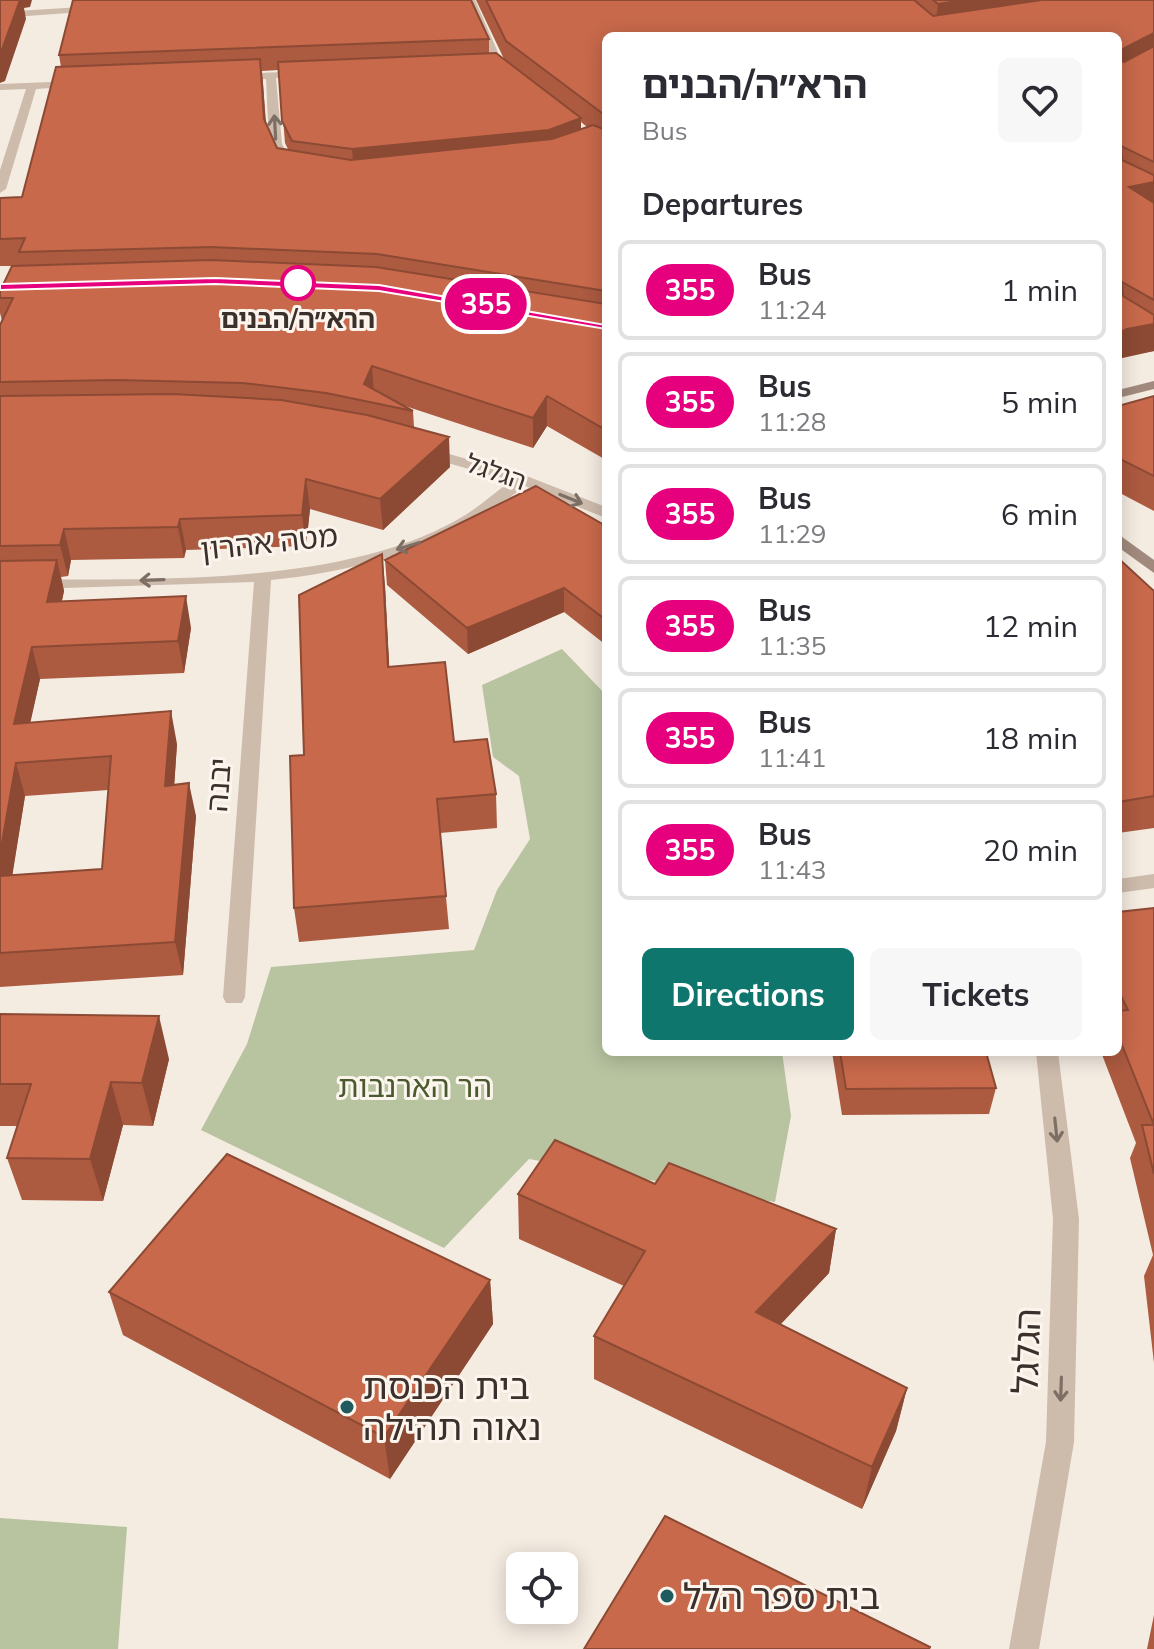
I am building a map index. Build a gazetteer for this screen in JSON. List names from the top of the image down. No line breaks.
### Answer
{"streets":{"street":["הגלגל","מטה אהרון","יבנה"]},"crossings":[["הגלגל","מטה אהרון"],["מטה אהרון","יבנה"]],"one_way":["הגלגל","מטה אהרון"],"parks":["הר הארנבות"],"places":["הרא״ה/הבנים","בית הכנסת נאוה תהילה","בית ספר הלל"],"lines":["bus line 355"],"page":{"on_map":"355","heading":[["הרא״ה/הבנים","Bus"],"Departures"],"list":[{"mark":"355","name":"Bus","note":"11:24","value":"1 min"},{"mark":"355","name":"Bus","note":"11:28","value":"5 min"},{"mark":"355","name":"Bus","note":"11:29","value":"6 min"},{"mark":"355","name":"Bus","note":"11:35","value":"12 min"},{"mark":"355","name":"Bus","note":"11:41","value":"18 min"},{"mark":"355","name":"Bus","note":"11:43","value":"20 min"}],"buttons":["Directions","Tickets"]}}
